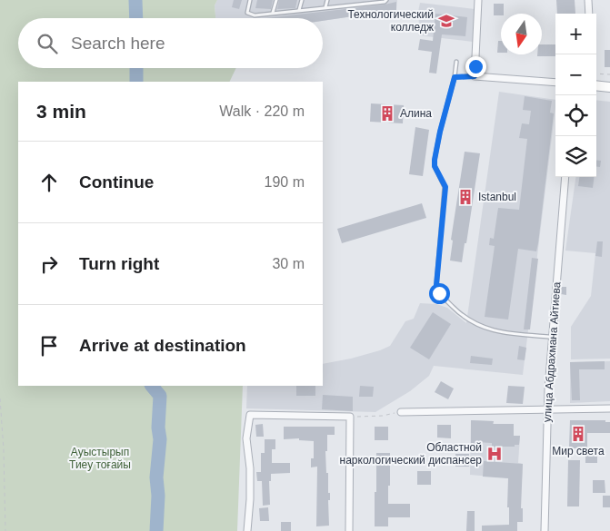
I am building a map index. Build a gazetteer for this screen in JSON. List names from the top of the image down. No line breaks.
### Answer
{"streets":{"street":["улица Абдрахмана Айтиева"]},"parks":["Ауыстырып Тиеу тоғайы"],"places":{"school or university":["Технологический колледж"],"building":["Алина","Istanbul","Мир света"],"hospital":["Областной наркологический диспансер"]},"north":"bottom","page":{"map_buttons":["+","−"],"search":"Search here","heading":["3 min","Walk · 220 m"],"list":[["Continue","190 m"],["Turn right","30 m"],"Arrive at destination"]}}
